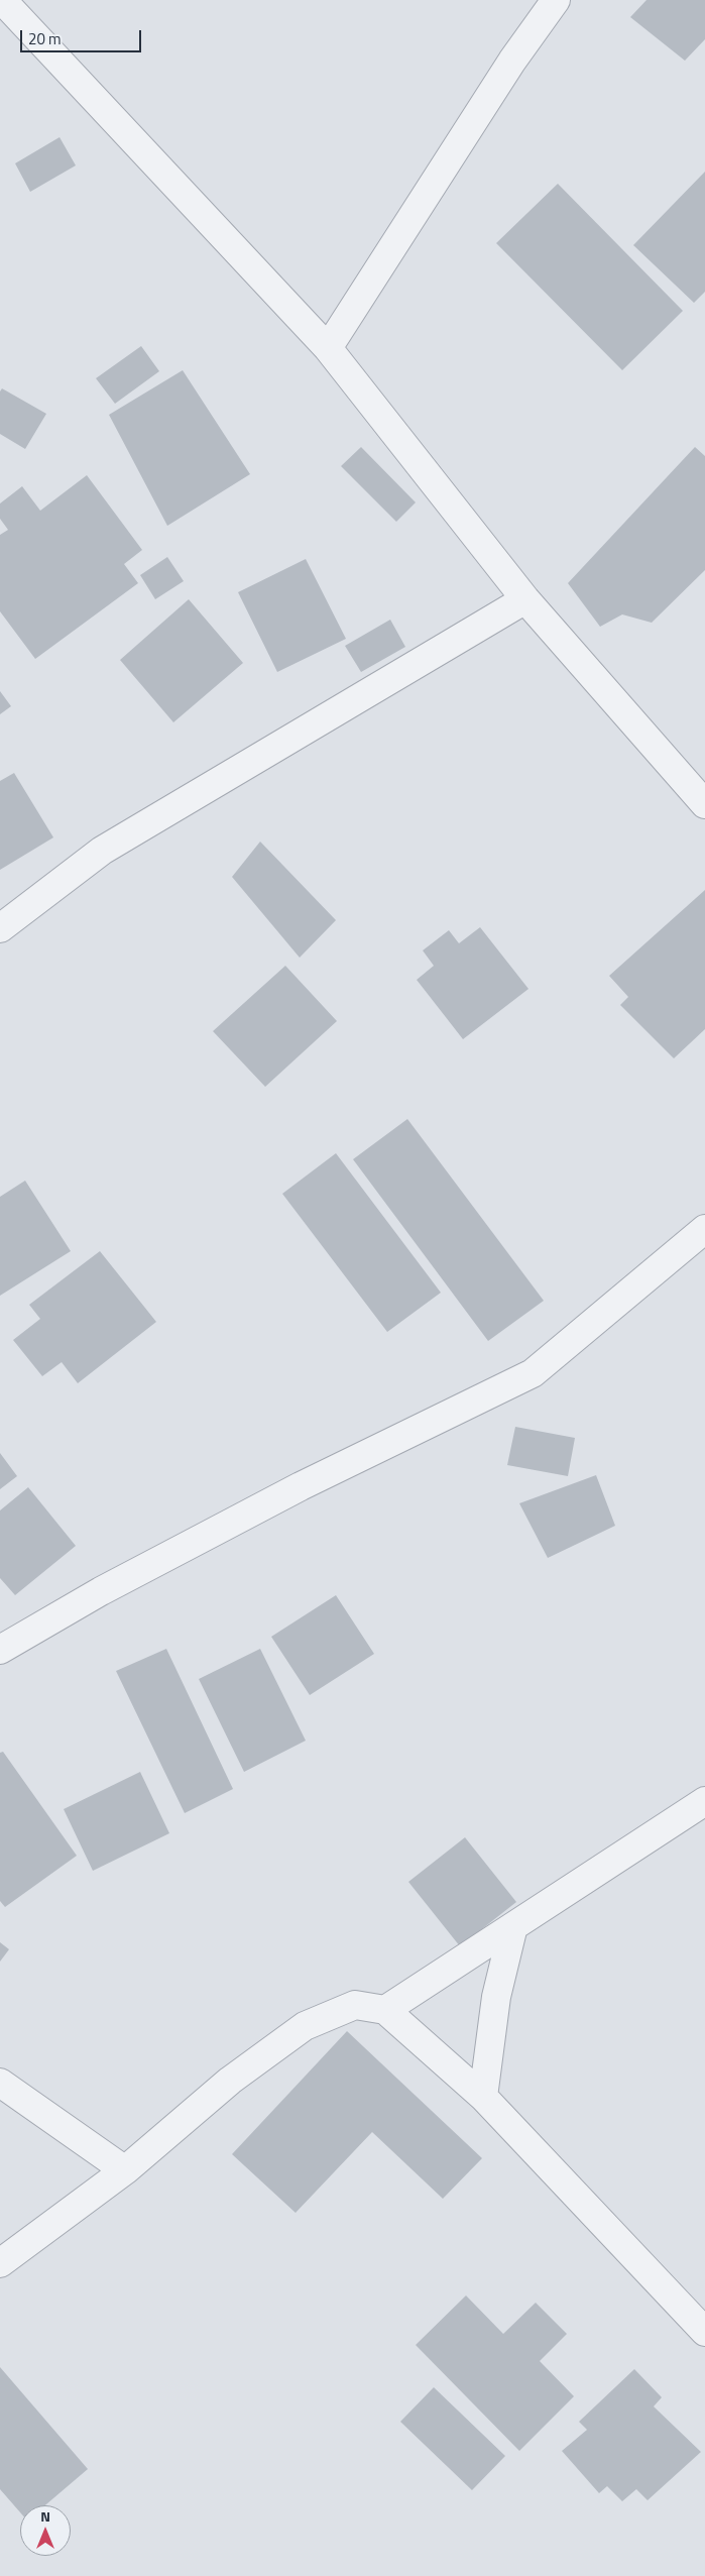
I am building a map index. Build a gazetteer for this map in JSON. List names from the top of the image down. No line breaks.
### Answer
{"scale_bar":"20 m","north":"top"}
